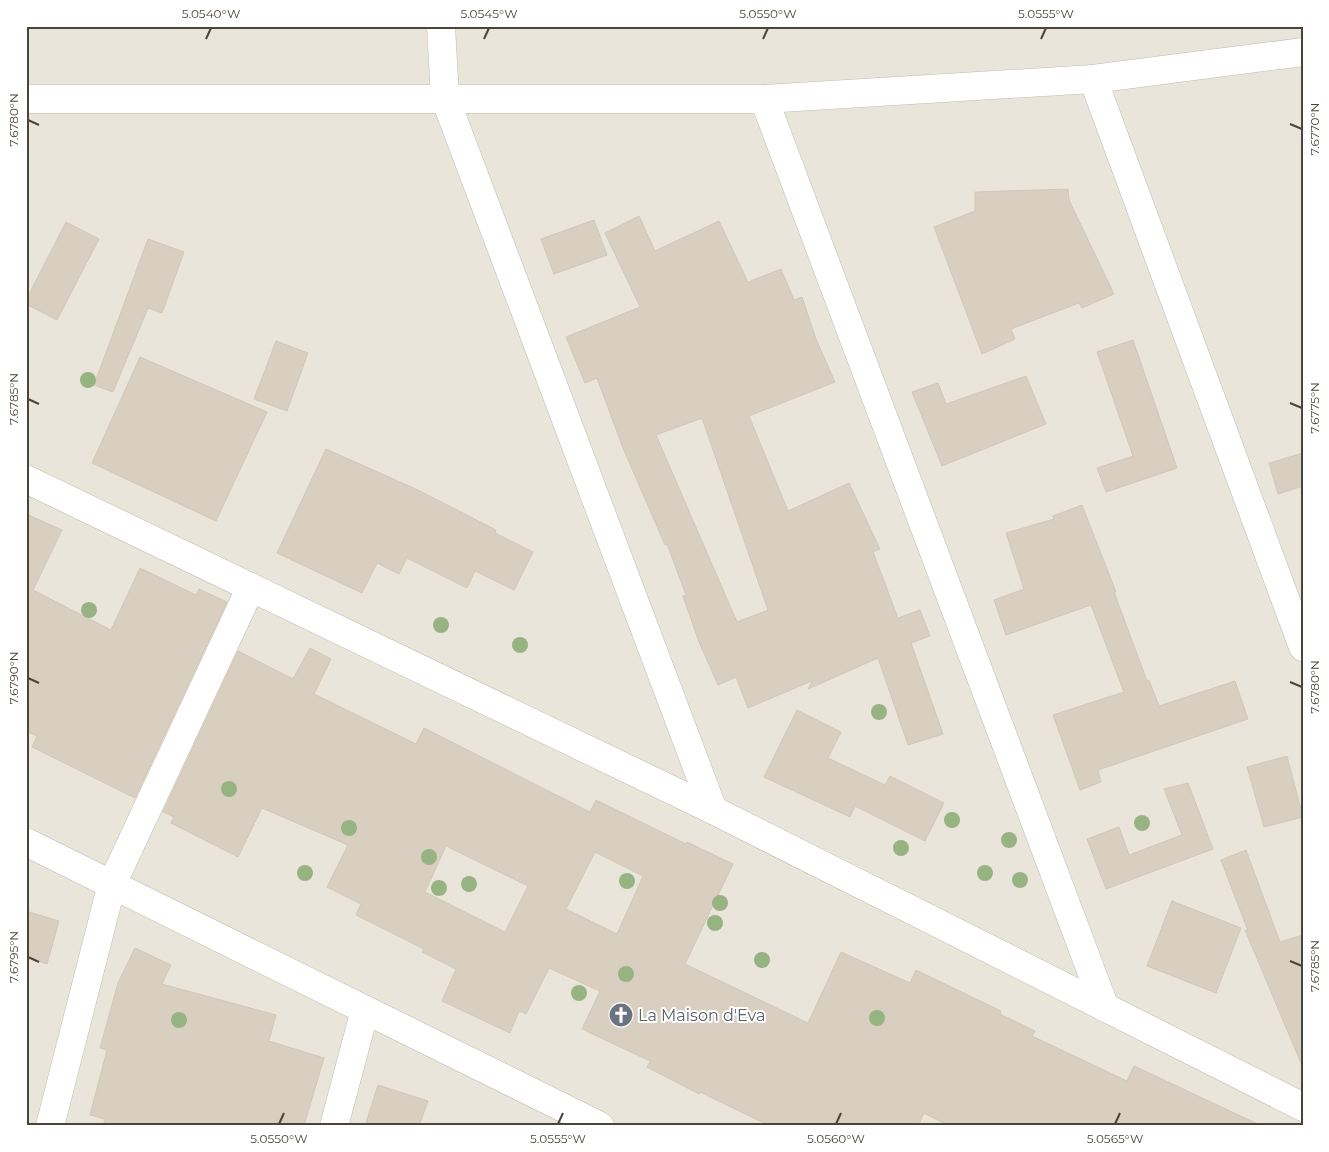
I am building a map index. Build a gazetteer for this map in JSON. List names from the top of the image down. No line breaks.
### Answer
{"places":{"church":["La Maison d'Eva"]},"coordinates":["5.0540°W","5.0545°W","5.0550°W","5.0555°W","7.6780°N","7.6770°N","7.6785°N","7.6775°N","7.6790°N","7.6795°N","5.0560°W","5.0565°W"]}
